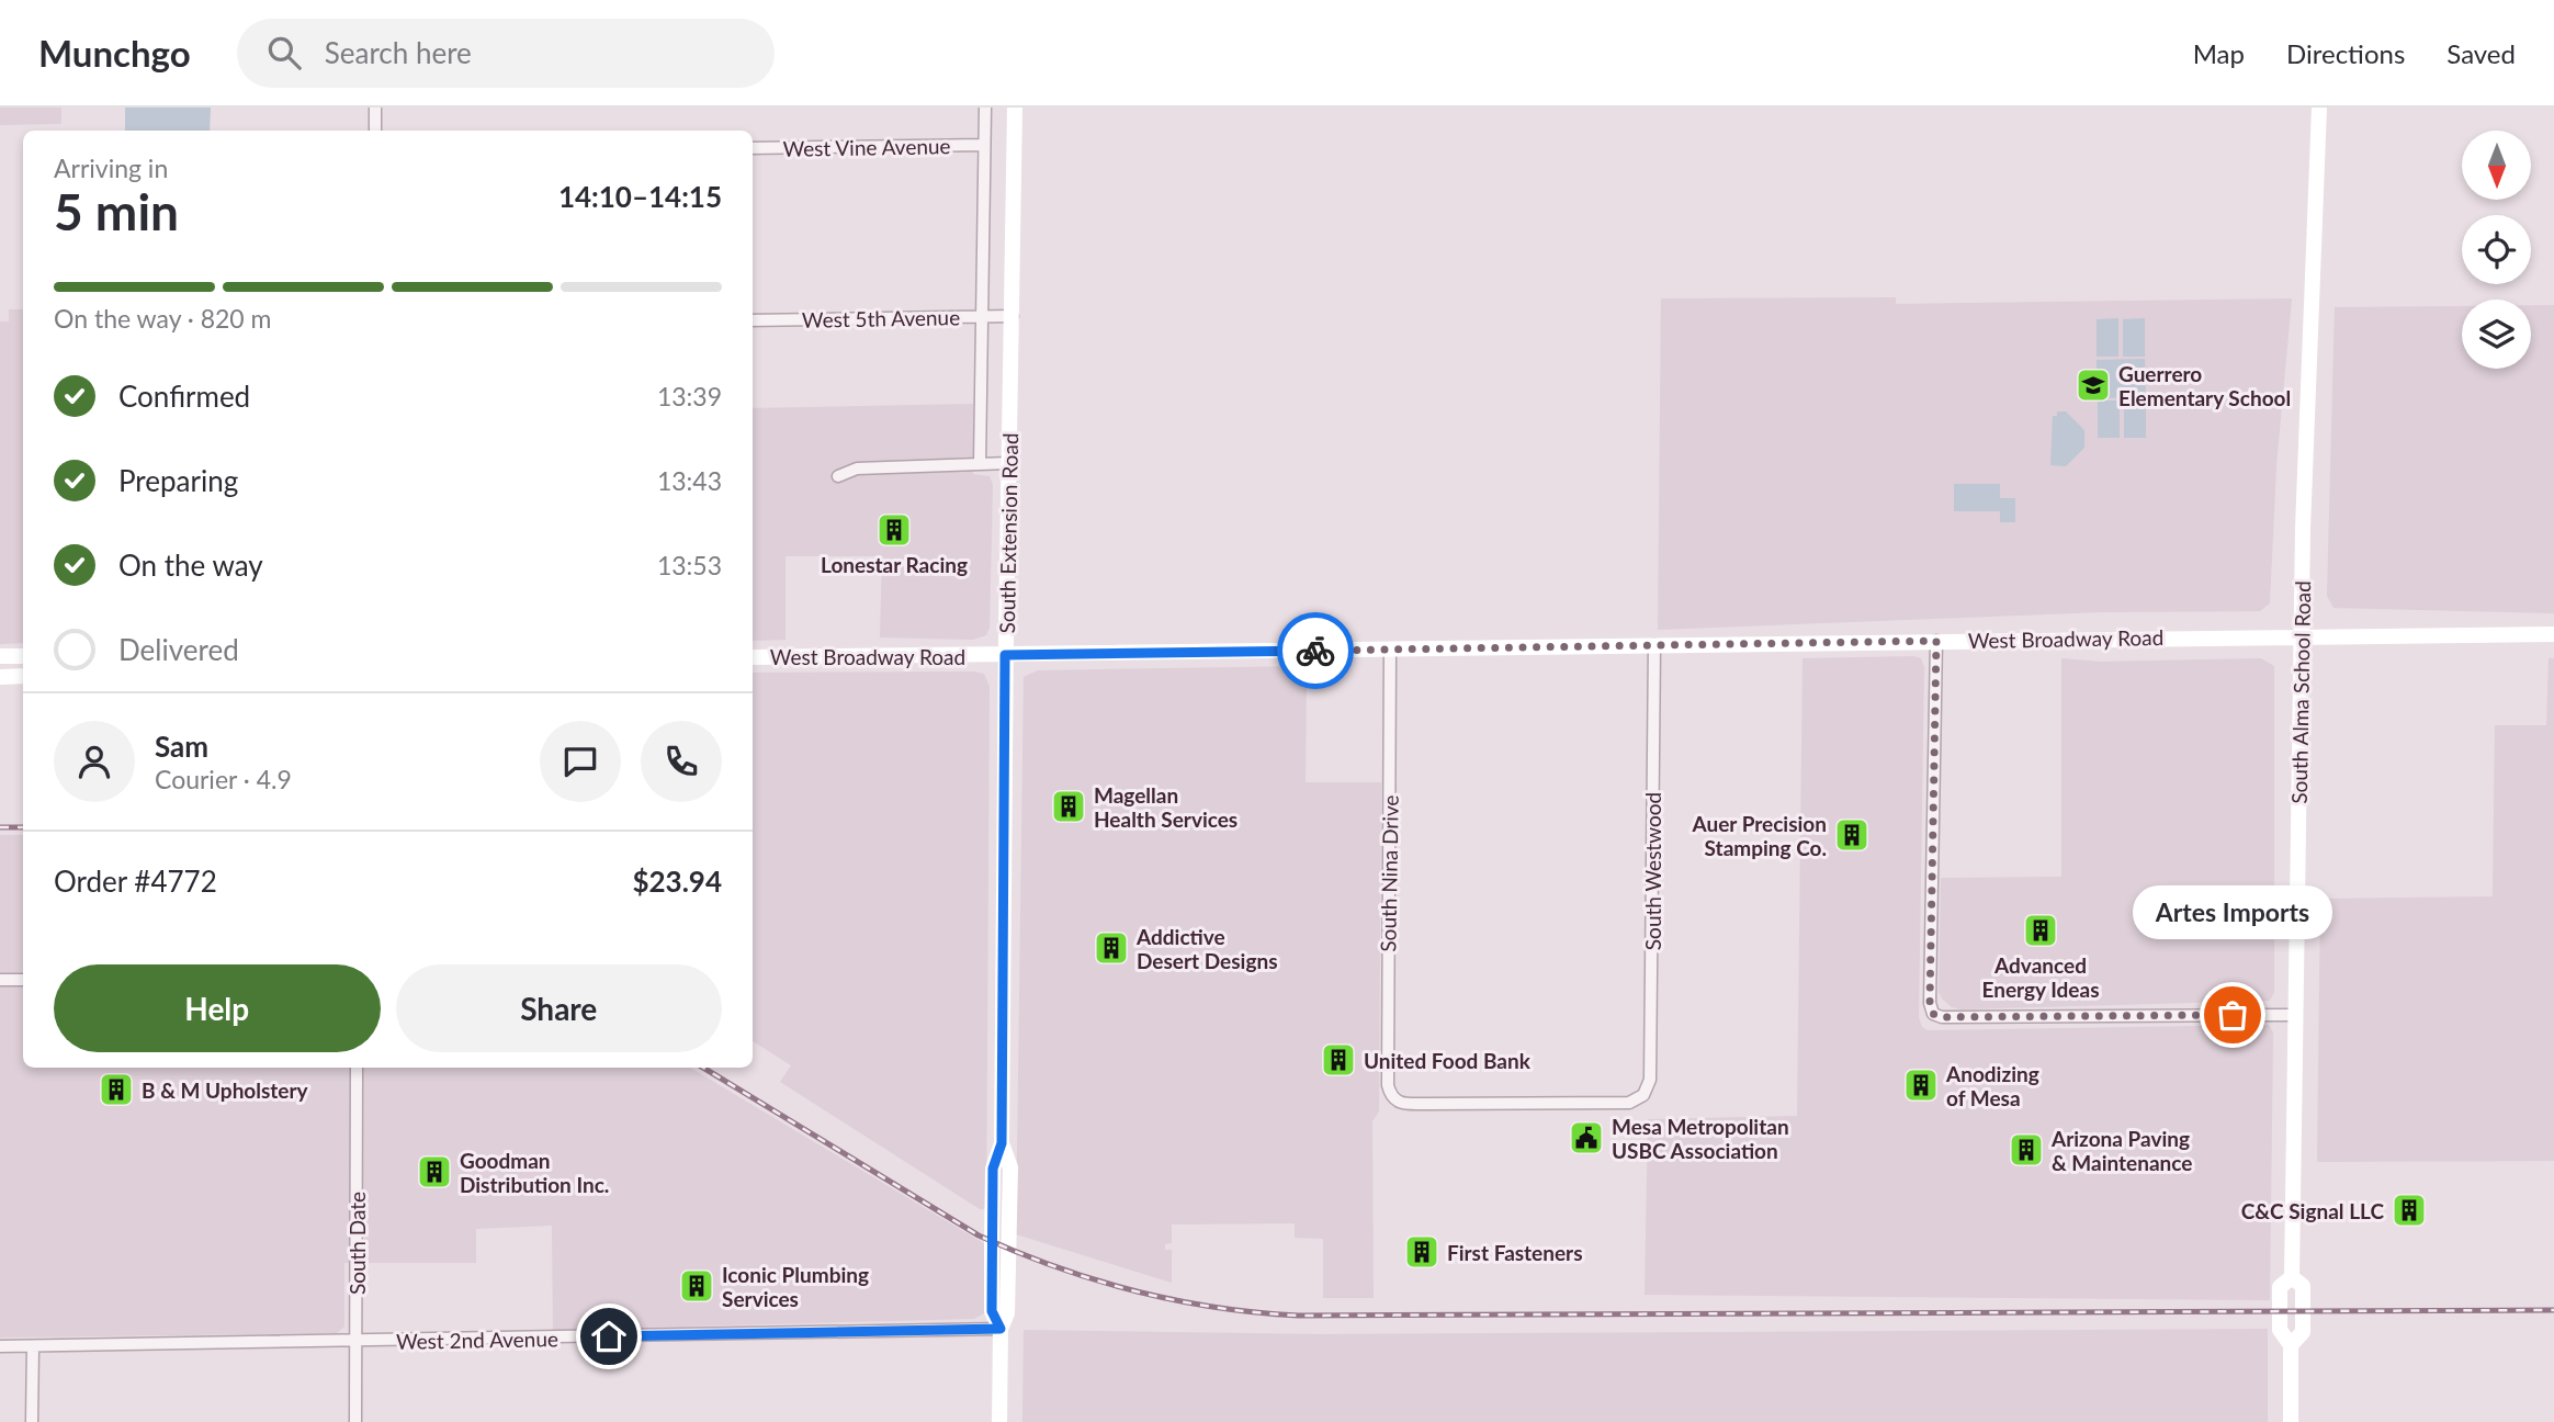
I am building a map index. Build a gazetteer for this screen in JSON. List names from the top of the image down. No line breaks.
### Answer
{"streets":{"main road":["South Extension Road","West Broadway Road","South Alma School Road"],"street":["West Vine Avenue","West 5th Avenue","South Westwood","South Nina Drive","South Date","West 2nd Avenue"]},"crossings":[["West Vine Avenue","South Extension Road"],["West 5th Avenue","South Extension Road"],["South Extension Road","West Broadway Road"],["South Extension Road","West 2nd Avenue"],["West Broadway Road","South Alma School Road"],["West Broadway Road","South Westwood"],["West Broadway Road","South Nina Drive"],["South Westwood","South Nina Drive"],["South Date","West 2nd Avenue"]],"places":{"school or university":["Guerrero Elementary School"],"building":["Lonestar Racing","Magellan Health Services","Auer Precision Stamping Co.","Advanced Energy Ideas","Addictive Desert Designs","United Food Bank","Anodizing of Mesa","B & M Upholstery","Arizona Paving & Maintenance","Goodman Distribution Inc.","C&C Signal LLC","First Fasteners","Iconic Plumbing Services"],"other":["Artes Imports"],"public building":["Mesa Metropolitan USBC Association"]},"north":"bottom","page":{"header":"Munchgo","search":"Search here","nav":["Map","Directions","Saved"],"heading":["5 min","Arriving in","14:10–14:15"],"panel":["Sam","Courier · 4.9","Order #4772","$23.94"],"bar":"On the way · 820 m","list":[["Confirmed","13:39"],["Preparing","13:43"],["On the way","13:53"],"Delivered"],"bubble":"Artes Imports","buttons":["Help","Share"]}}
